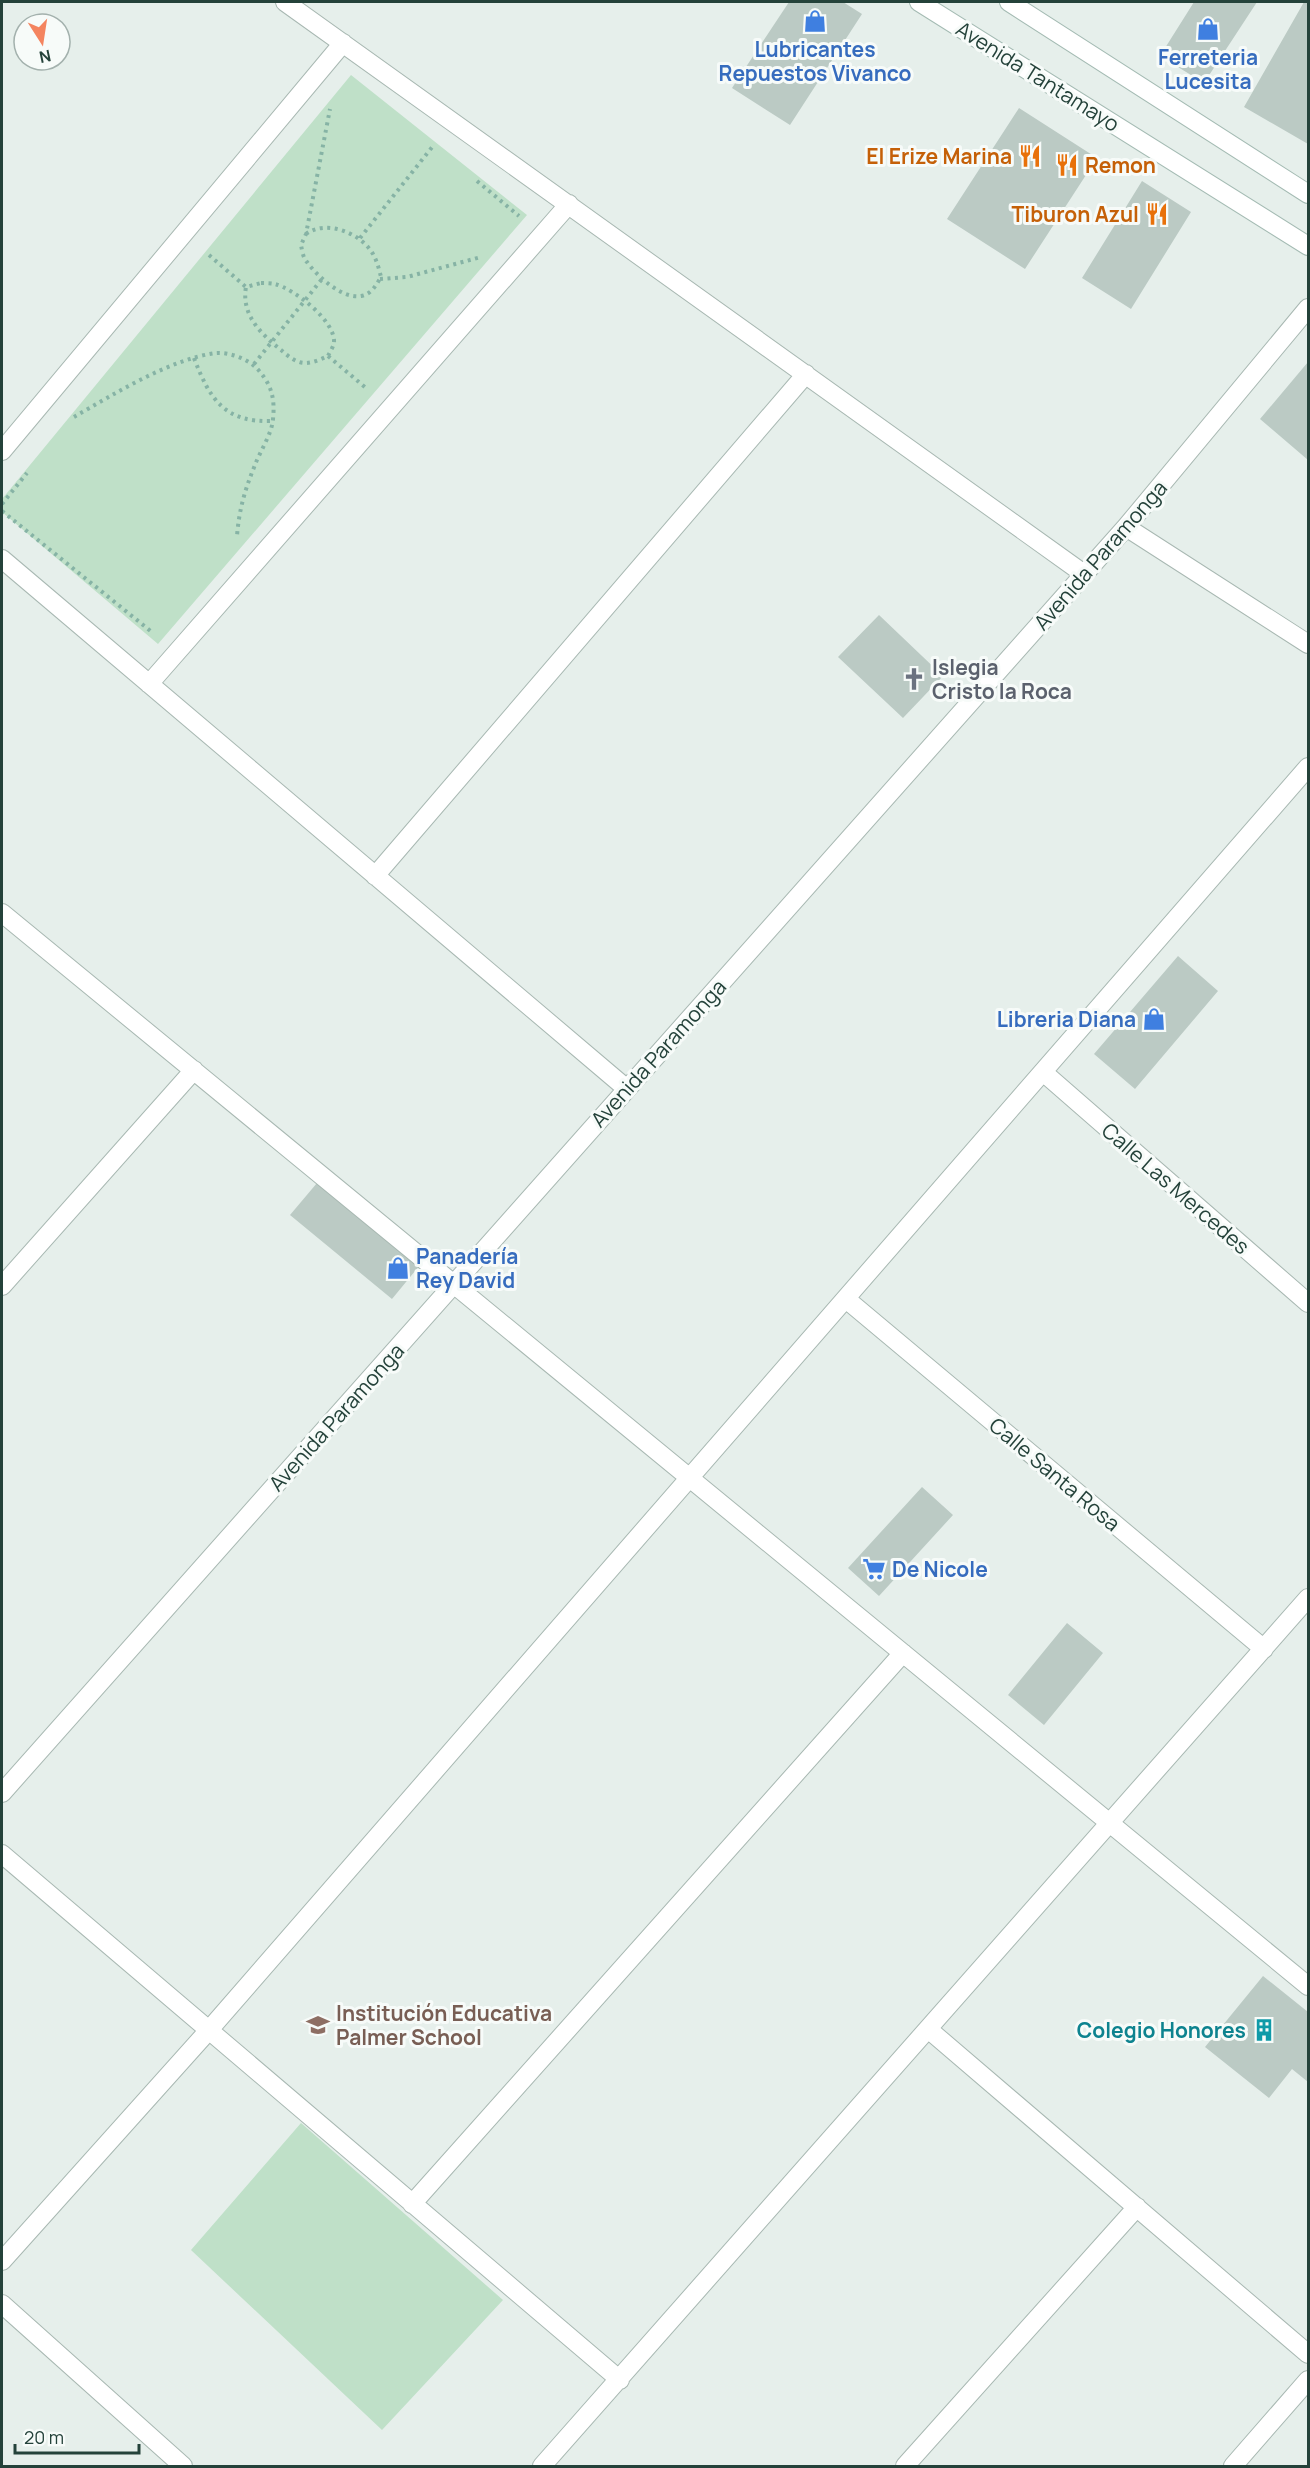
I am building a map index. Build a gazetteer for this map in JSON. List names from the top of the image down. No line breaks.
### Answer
{"streets":{"street":["Avenida Tantamayo","Avenida Paramonga","Calle Las Mercedes","Calle Santa Rosa"]},"places":{"shop":["Lubricantes Repuestos Vivanco","Ferreteria Lucesita","Libreria Diana","Panadería Rey David"],"restaurant":["El Erize Marina","Remon","Tiburon Azul"],"church":["Islegia Cristo la Roca"],"supermarket":["De Nicole"],"school or university":["Institución Educativa Palmer School"],"building":["Colegio Honores"]},"scale_bar":"20 m","north":"bottom"}
